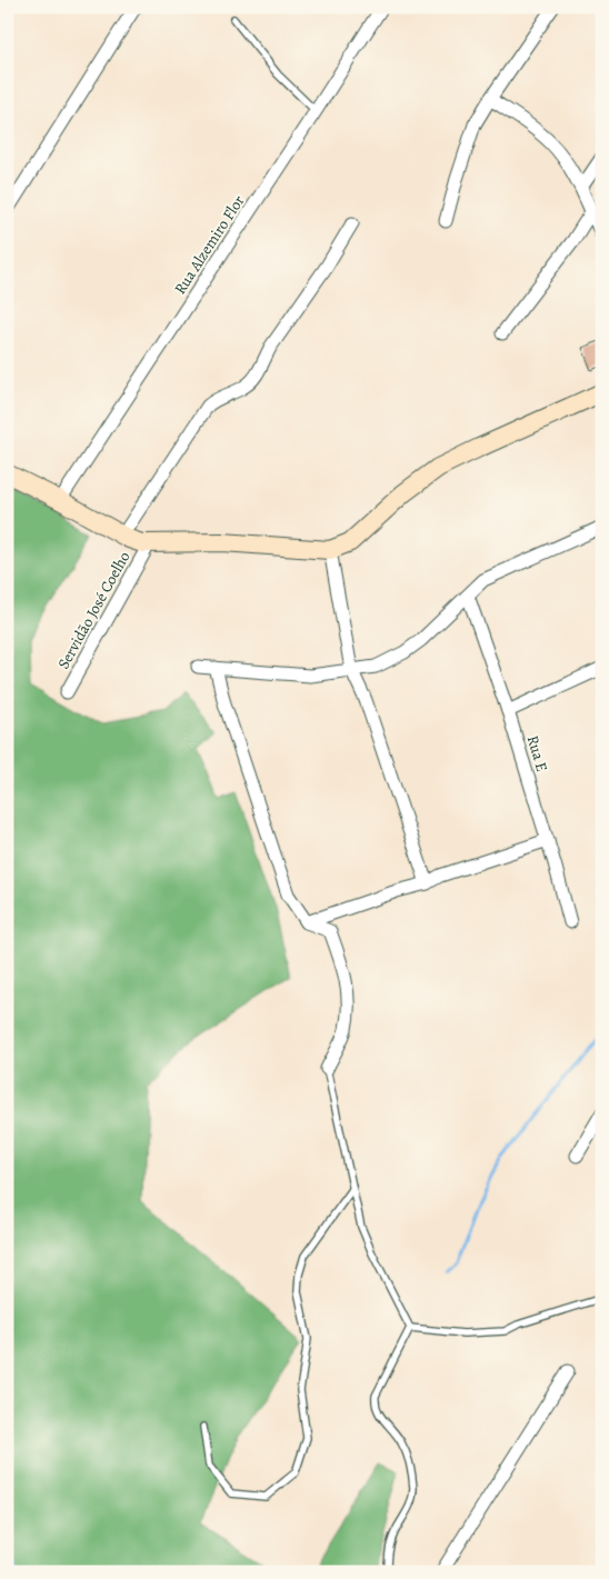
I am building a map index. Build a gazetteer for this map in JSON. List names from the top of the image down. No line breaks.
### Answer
{"streets":{"street":["Rua Alzemiro Flor","Servidão José Coelho","Rua E"]}}
